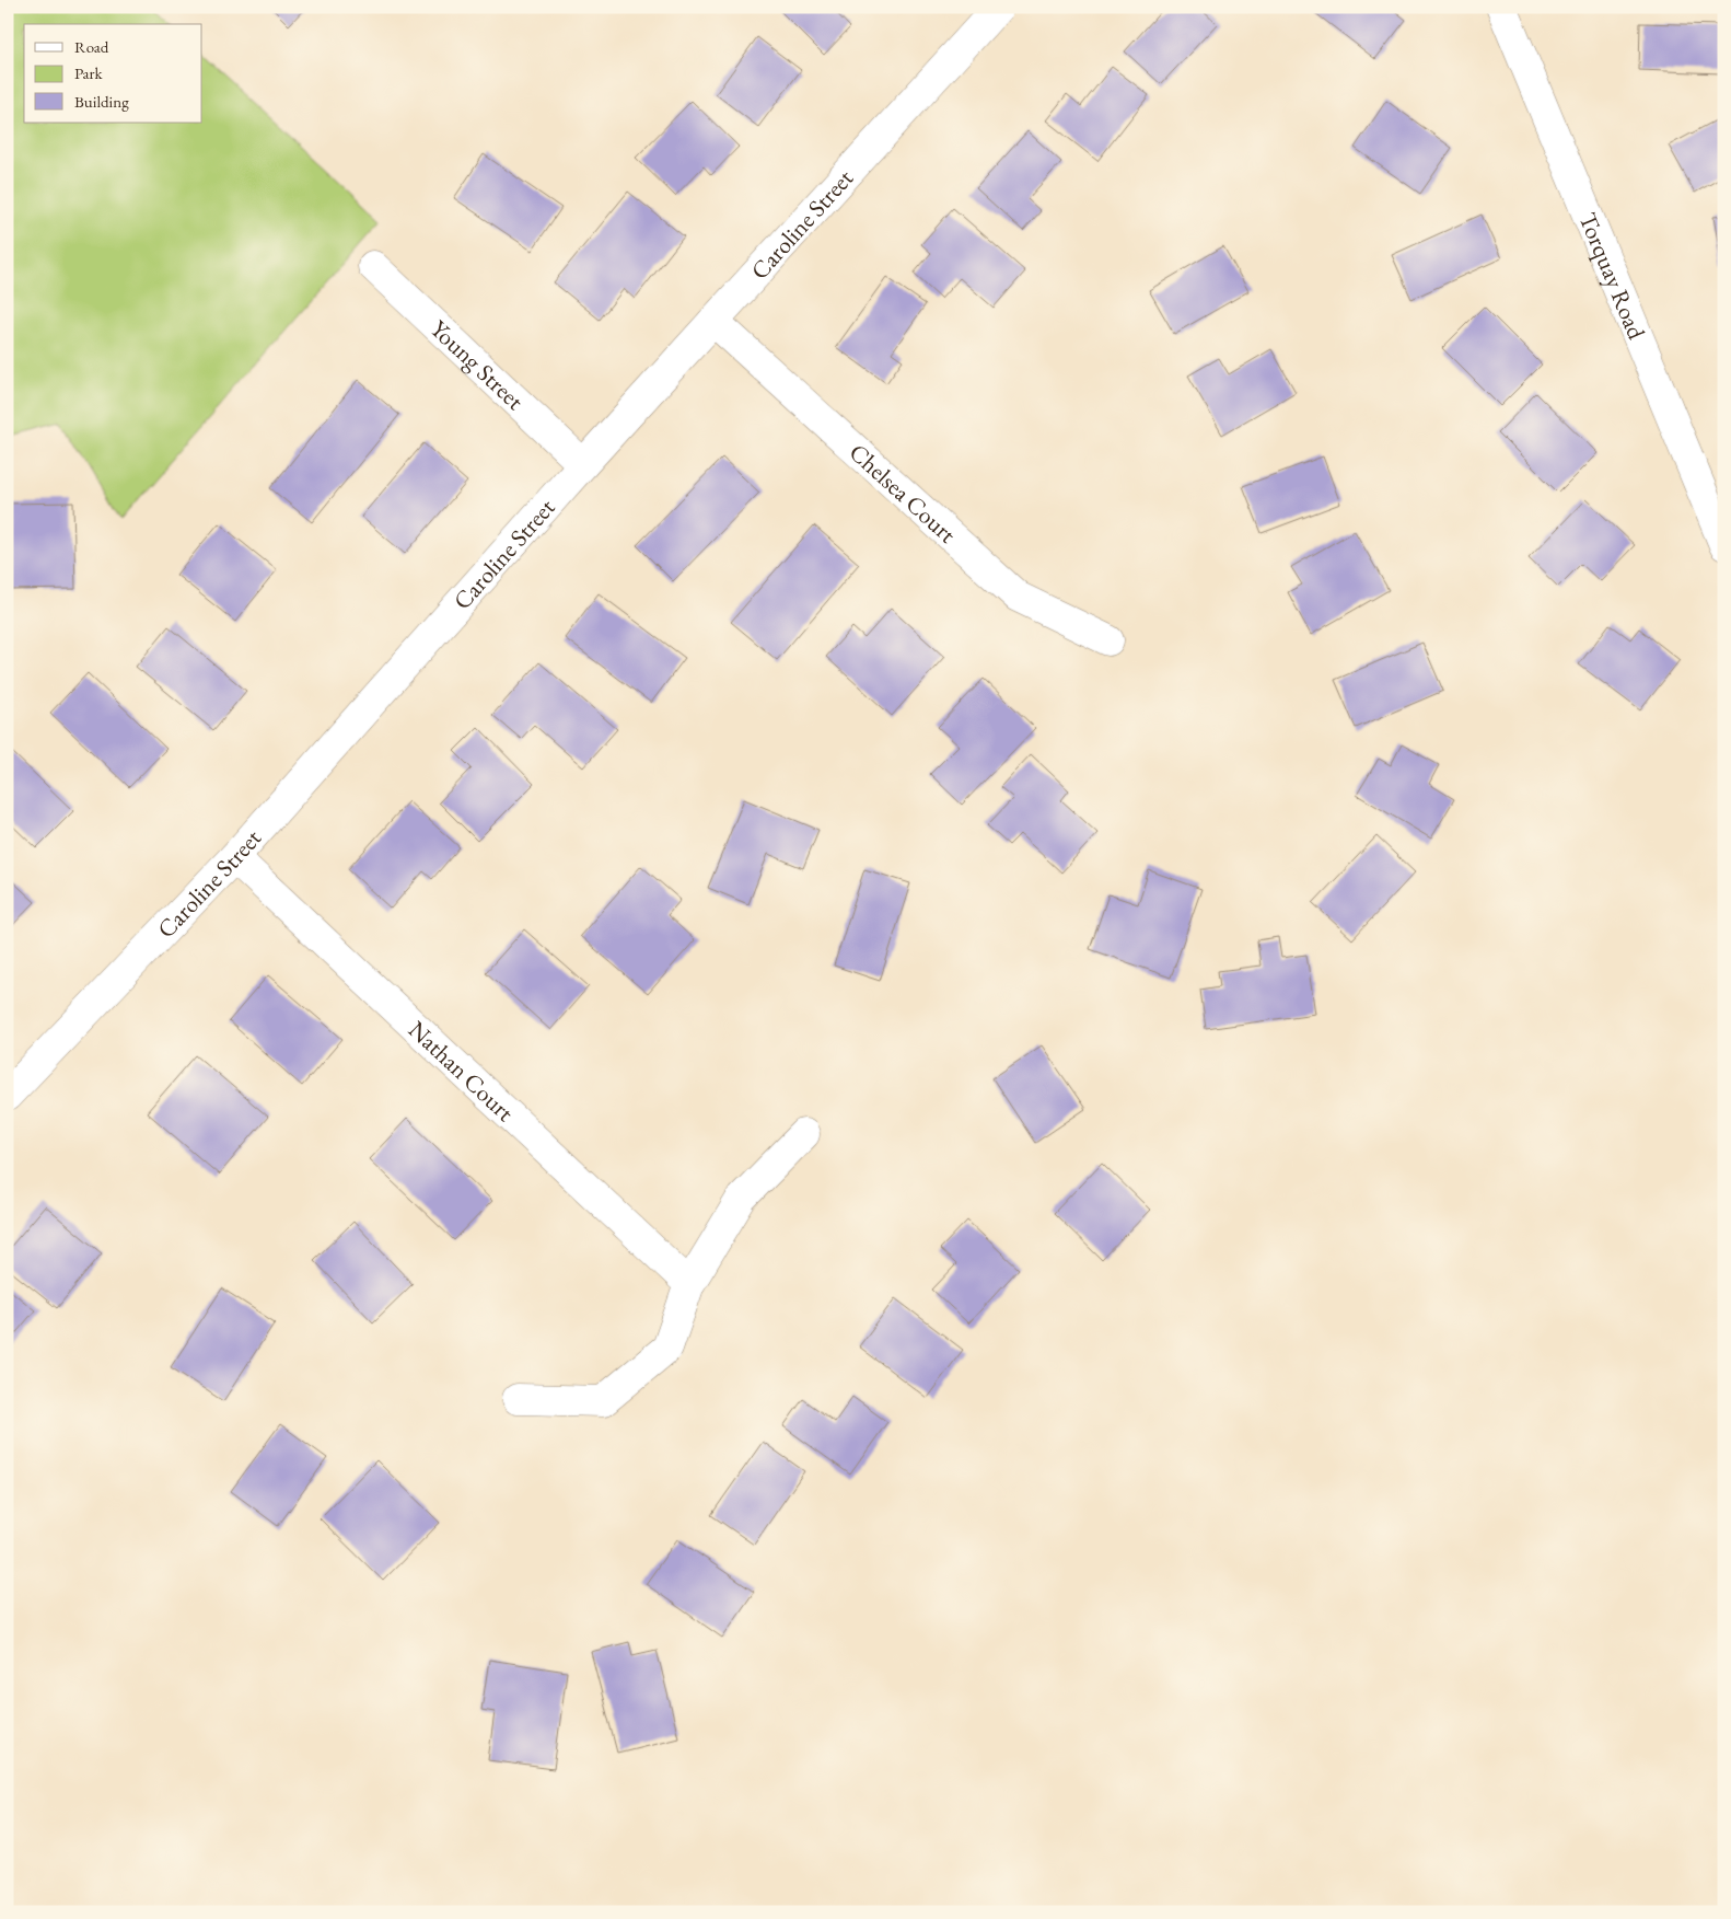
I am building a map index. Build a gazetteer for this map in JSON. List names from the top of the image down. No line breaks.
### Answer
{"streets":{"street":["Caroline Street","Torquay Road","Young Street","Chelsea Court","Nathan Court"]},"crossings":[["Caroline Street","Young Street"],["Caroline Street","Chelsea Court"],["Caroline Street","Nathan Court"]],"legend":["Road","Park","Building"]}
